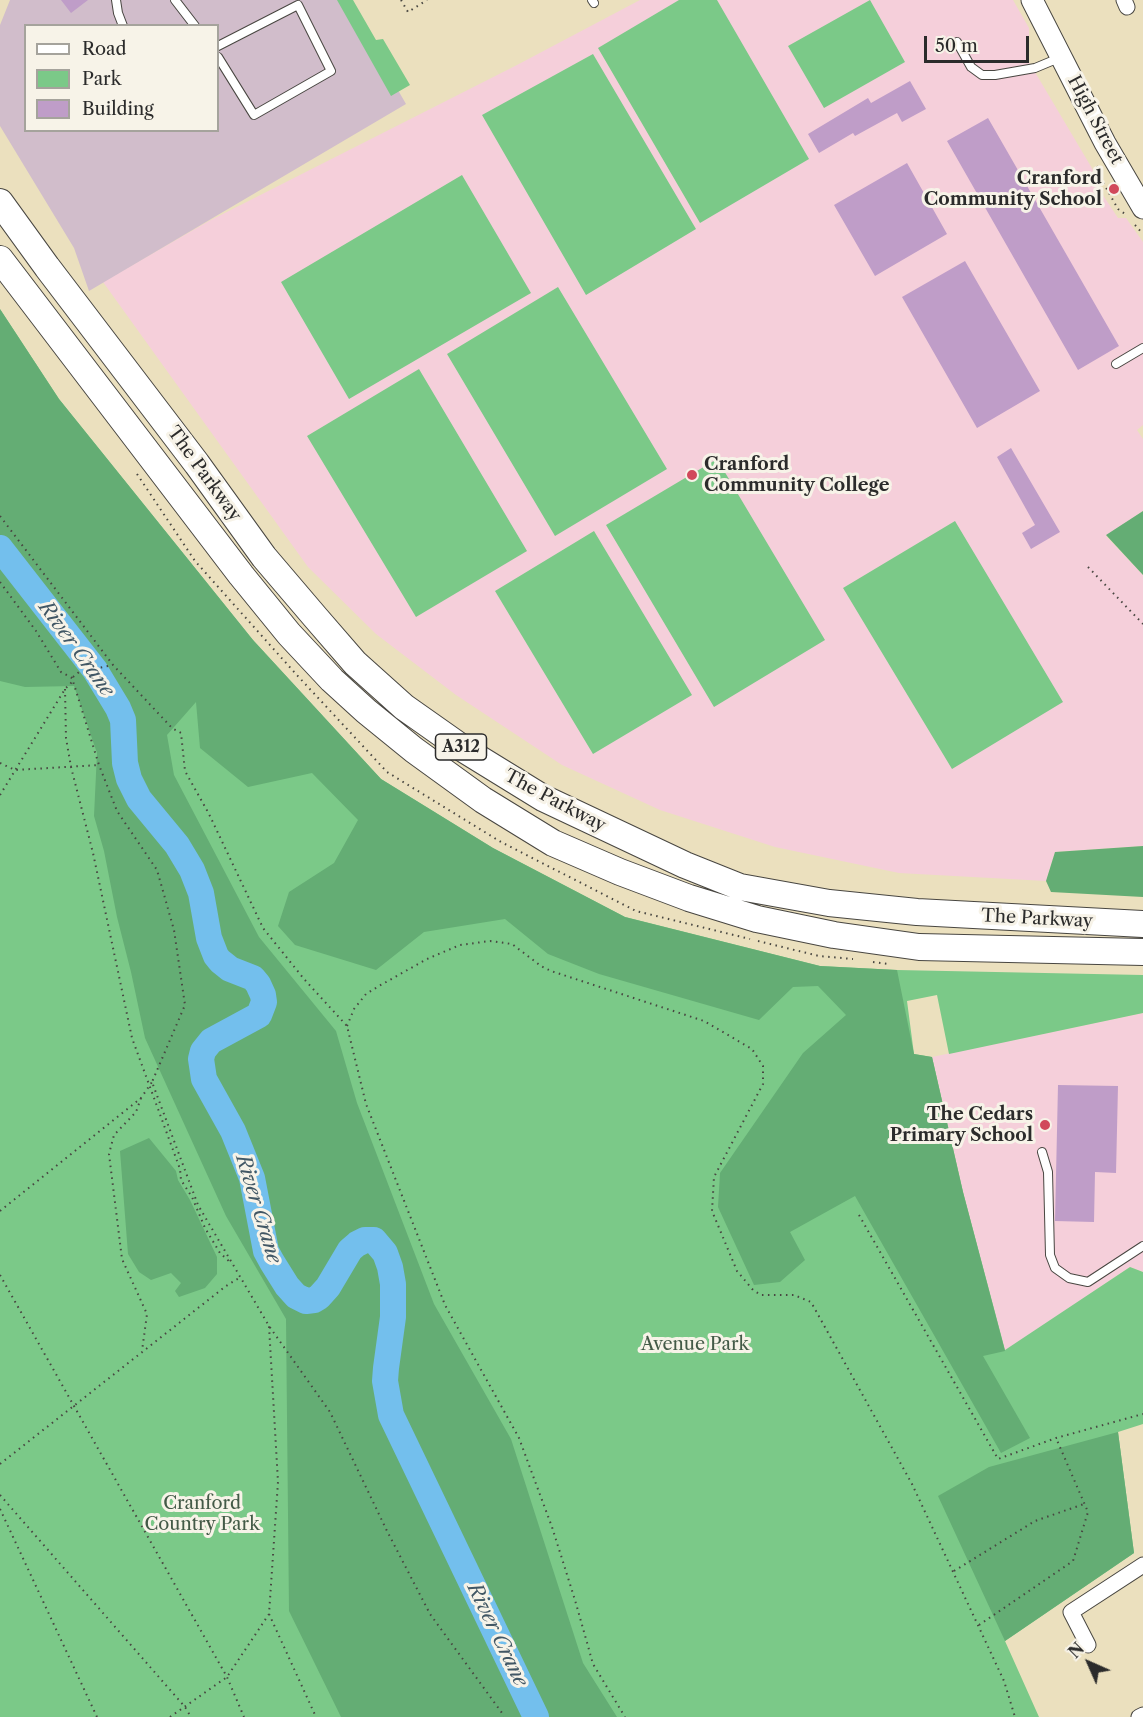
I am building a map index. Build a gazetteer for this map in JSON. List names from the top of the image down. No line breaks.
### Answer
{"streets":{"highway":["The Parkway","A312"],"street":["High Street"]},"water":["River Crane"],"parks":["Avenue Park","Cranford Country Park"],"places":["Cranford Community School","Cranford Community College","The Cedars Primary School"],"legend":["Road","Park","Building"],"scale_bar":"50 m","north":"top left"}
